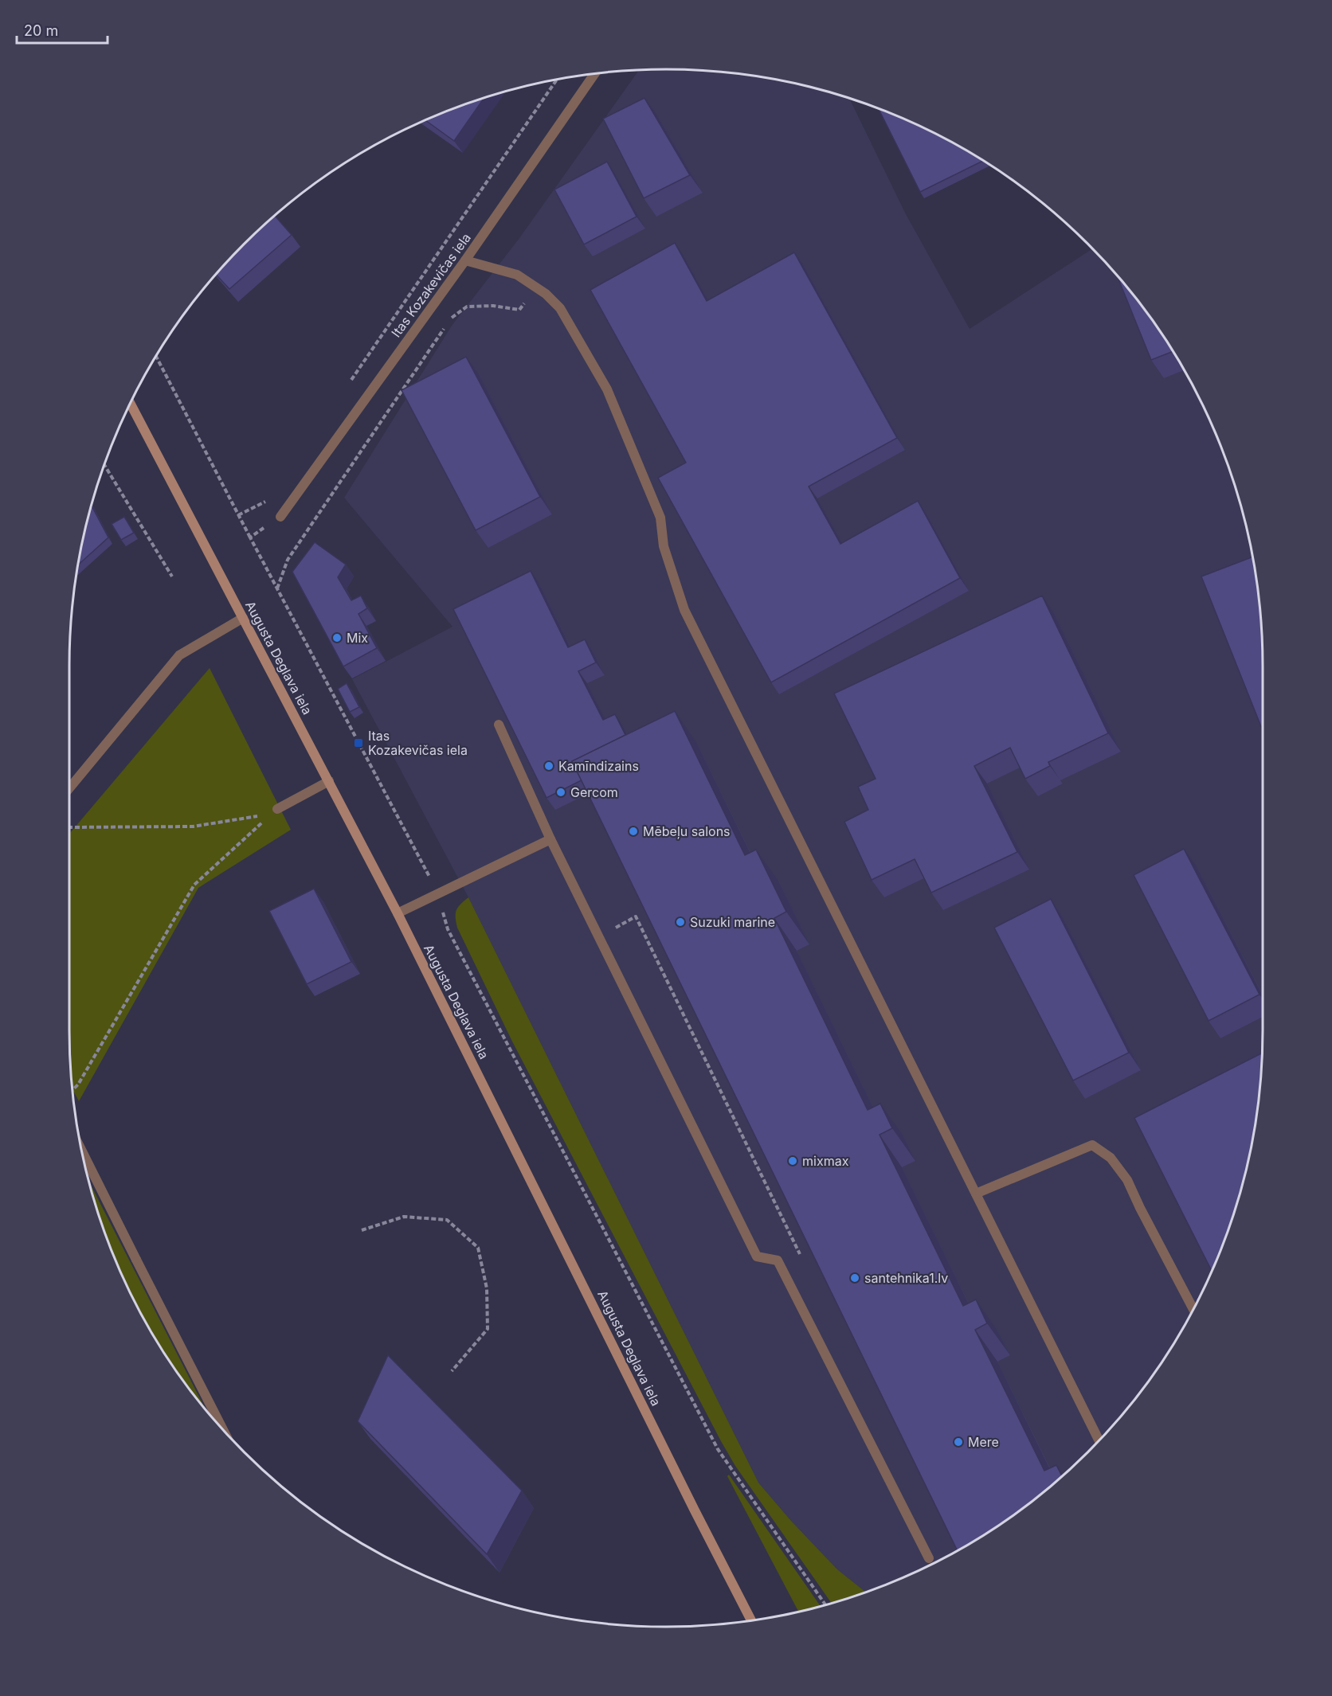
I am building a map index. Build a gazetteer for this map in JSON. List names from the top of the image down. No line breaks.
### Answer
{"streets":{"main road":["Augusta Deglava iela"],"street":["Itas Kozakevičas iela"]},"places":{"other":["Mix","Kamīndizains","Gercom","Mēbeļu salons","Suzuki marine","mixmax","santehnika1.lv","Mere"],"transit":["Itas Kozakevičas iela"]},"scale_bar":"20 m"}
